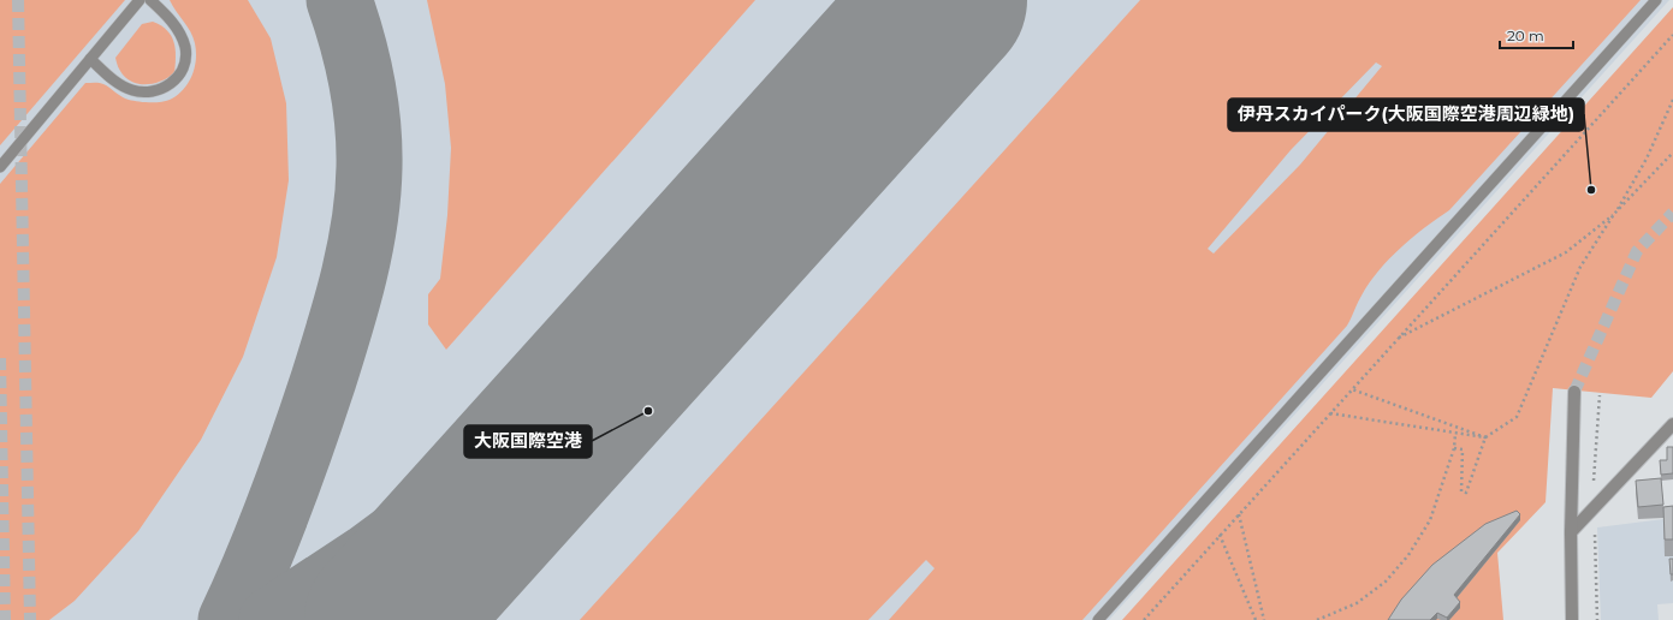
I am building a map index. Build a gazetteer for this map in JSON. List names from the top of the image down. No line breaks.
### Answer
{"places":["伊丹スカイパーク(大阪国際空港周辺緑地)","大阪国際空港"],"scale_bar":"20 m"}
